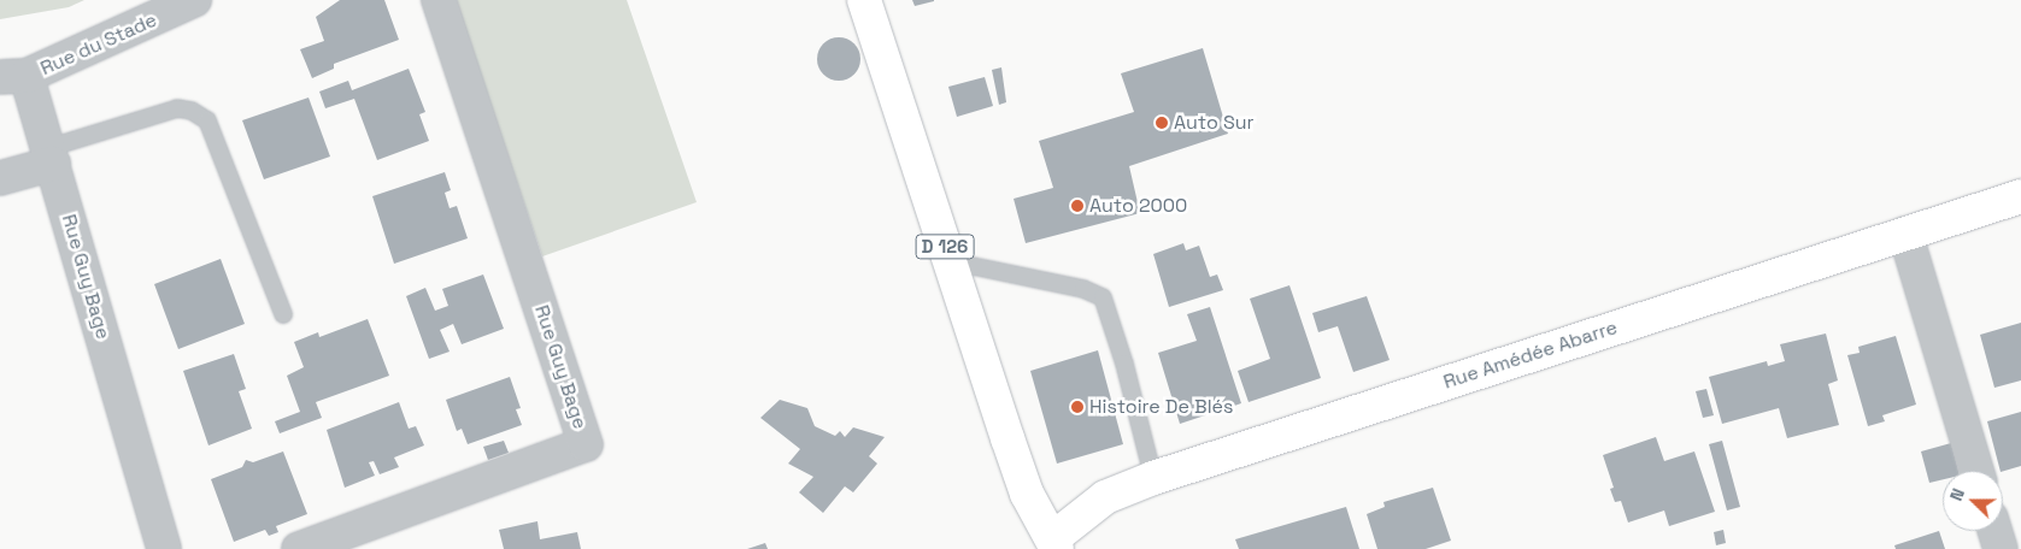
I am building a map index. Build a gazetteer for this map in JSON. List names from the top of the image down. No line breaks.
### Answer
{"streets":{"street":["Rue du Stade","D 126","Rue Guy Bage","Rue Amédée Abarre"]},"crossings":[["Rue du Stade","Rue Guy Bage"],["D 126","Rue Amédée Abarre"]],"places":["Auto Sur","Auto 2000","Histoire De Blés"],"north":"left"}
